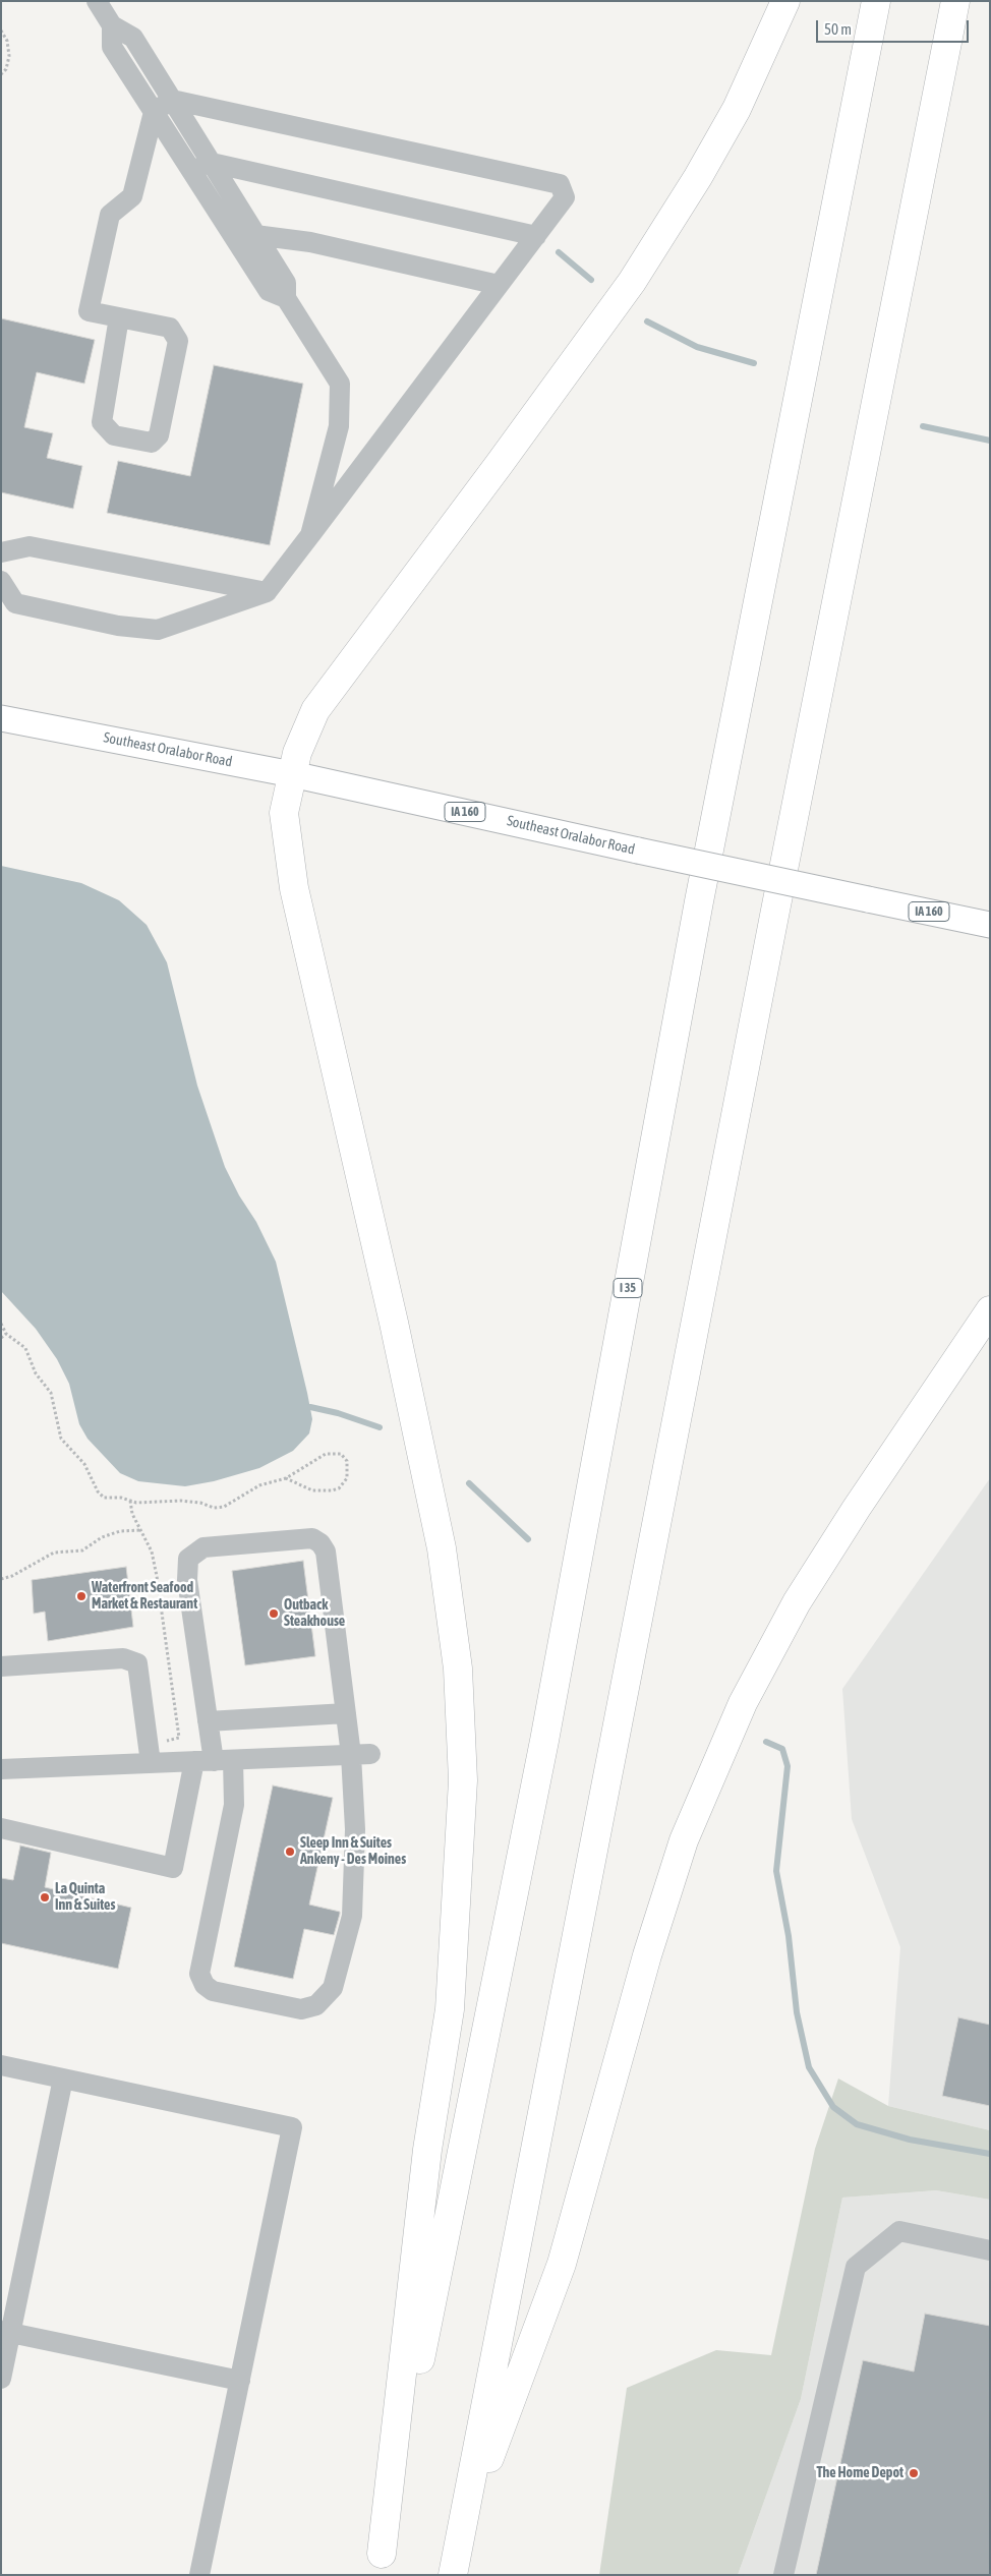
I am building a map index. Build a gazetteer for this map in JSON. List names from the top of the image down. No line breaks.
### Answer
{"streets":{"highway":["I 35"],"main road":["Southeast Oralabor Road","IA 160"]},"places":["Waterfront Seafood Market & Restaurant","Outback Steakhouse","Sleep Inn & Suites Ankeny - Des Moines","La Quinta Inn & Suites","The Home Depot"],"scale_bar":"50 m"}
